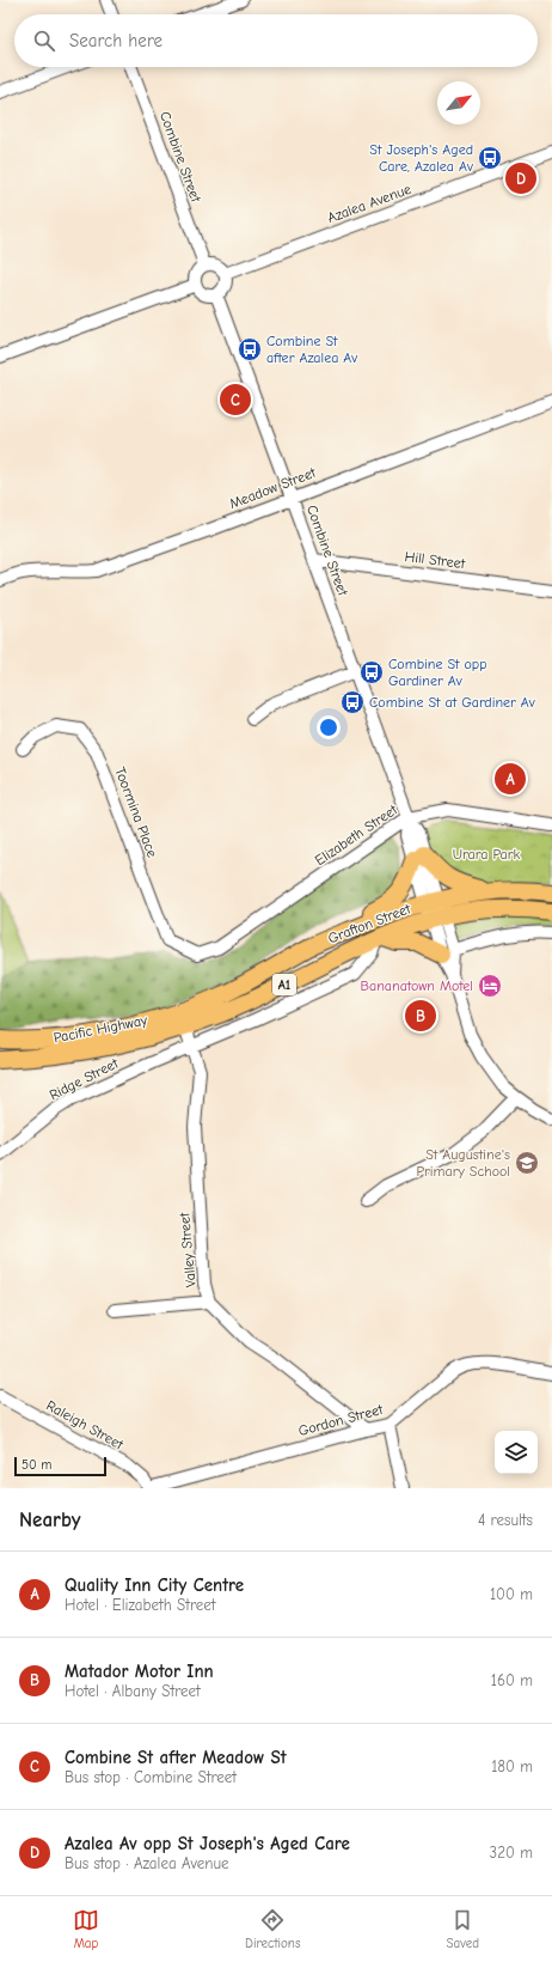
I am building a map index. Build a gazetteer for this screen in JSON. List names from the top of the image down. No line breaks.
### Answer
{"streets":{"highway":["Grafton Street","A1","Pacific Highway"],"street":["Combine Street","Azalea Avenue","Meadow Street","Hill Street","Toormina Place","Elizabeth Street","Ridge Street","Valley Street","Gordon Street","Raleigh Street"]},"crossings":[["Combine Street","Azalea Avenue"],["Combine Street","Meadow Street"],["Combine Street","Hill Street"],["Combine Street","Elizabeth Street"],["Combine Street","Grafton Street"],["Toormina Place","Elizabeth Street"],["Grafton Street","Pacific Highway"],["Grafton Street","Ridge Street"],["Grafton Street","Valley Street"],["Pacific Highway","Valley Street"],["Ridge Street","Valley Street"],["Valley Street","Gordon Street"],["Gordon Street","Raleigh Street"]],"parks":["Urara Park"],"places":{"bus stop":["St Joseph's Aged Care, Azalea Av","Combine St after Azalea Av","Combine St opp Gardiner Av","Combine St at Gardiner Av"],"hotel":["Bananatown Motel"],"school or university":["St Augustine's Primary School"]},"scale_bar":"50 m","north":"top right","page":{"search":"Search here","pins":["D","C","A","B"],"scale":"50 m","heading":["Nearby","4 results"],"list":[{"mark":"A","name":"Quality Inn City Centre","note":"Hotel · Elizabeth Street","value":"100 m"},{"mark":"B","name":"Matador Motor Inn","note":"Hotel · Albany Street","value":"160 m"},{"mark":"C","name":"Combine St after Meadow St","note":"Bus stop · Combine Street","value":"180 m"},{"mark":"D","name":"Azalea Av opp St Joseph's Aged Care","note":"Bus stop · Azalea Avenue","value":"320 m"}],"nav":["Map","Directions","Saved"]}}
